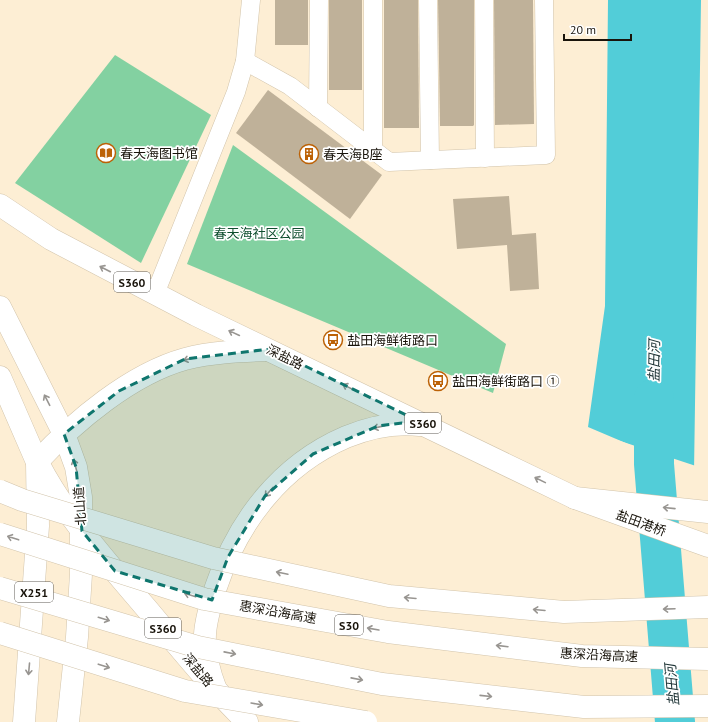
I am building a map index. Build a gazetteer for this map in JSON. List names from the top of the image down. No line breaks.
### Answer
{"streets":{"main road":["S360","深盐路","北山道","盐田港桥","X251","惠深沿海高速","S30"]},"crossings":[["深盐路","北山道"],["深盐路","盐田港桥"],["深盐路","X251"]],"water":["盐田河"],"parks":["春天海社区公园"],"places":{"library":["春天海图书馆"],"building":["春天海B座"],"bus stop":["盐田海鲜街路口","盐田海鲜街路口 ①"]},"scale_bar":"20 m"}
